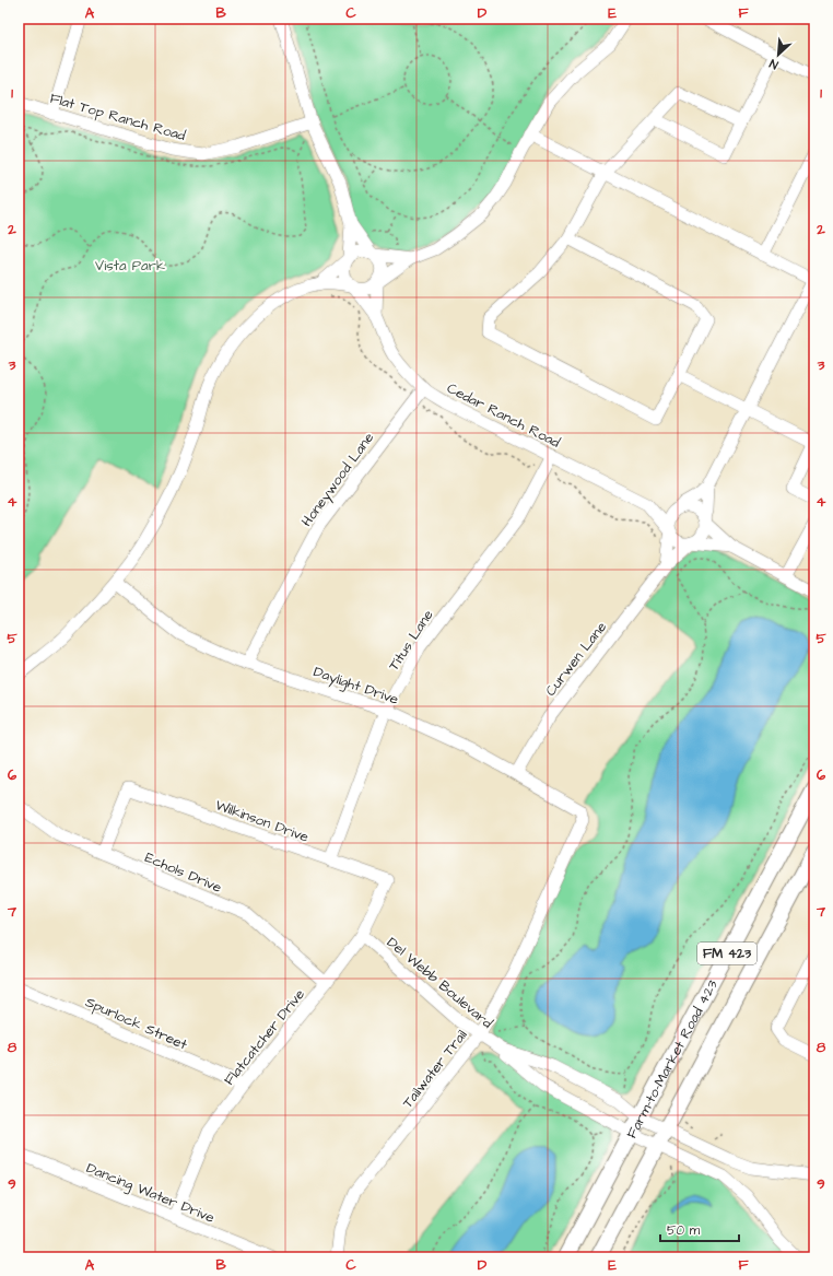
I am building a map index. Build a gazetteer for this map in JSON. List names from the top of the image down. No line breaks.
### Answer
{"streets":{"main road":["FM 423","Farm-to-Market Road 423"],"street":["Flat Top Ranch Road","Cedar Ranch Road","Honeywood Lane","Titus Lane","Curwen Lane","Daylight Drive","Wilkinson Drive","Echols Drive","Del Webb Boulevard","Spurlock Street","Flatcatcher Drive","Tailwater Trail","Dancing Water Drive"]},"crossings":[["Cedar Ranch Road","Honeywood Lane"],["Cedar Ranch Road","Titus Lane"],["Cedar Ranch Road","Curwen Lane"],["Honeywood Lane","Daylight Drive"],["Titus Lane","Daylight Drive"],["Titus Lane","Wilkinson Drive"],["Curwen Lane","Daylight Drive"],["Daylight Drive","Tailwater Trail"],["Wilkinson Drive","Echols Drive"],["Wilkinson Drive","Flatcatcher Drive"],["Echols Drive","Flatcatcher Drive"],["Del Webb Boulevard","Flatcatcher Drive"],["Del Webb Boulevard","Farm-to-Market Road 423"],["Del Webb Boulevard","Tailwater Trail"],["Spurlock Street","Flatcatcher Drive"],["Flatcatcher Drive","Dancing Water Drive"]],"parks":["Vista Park"],"scale_bar":"50 m","north":"bottom left","grid":{"columns":["A","B","C","D","E","F"],"rows":["1","2","3","4","5","6","7","8","9"]}}
